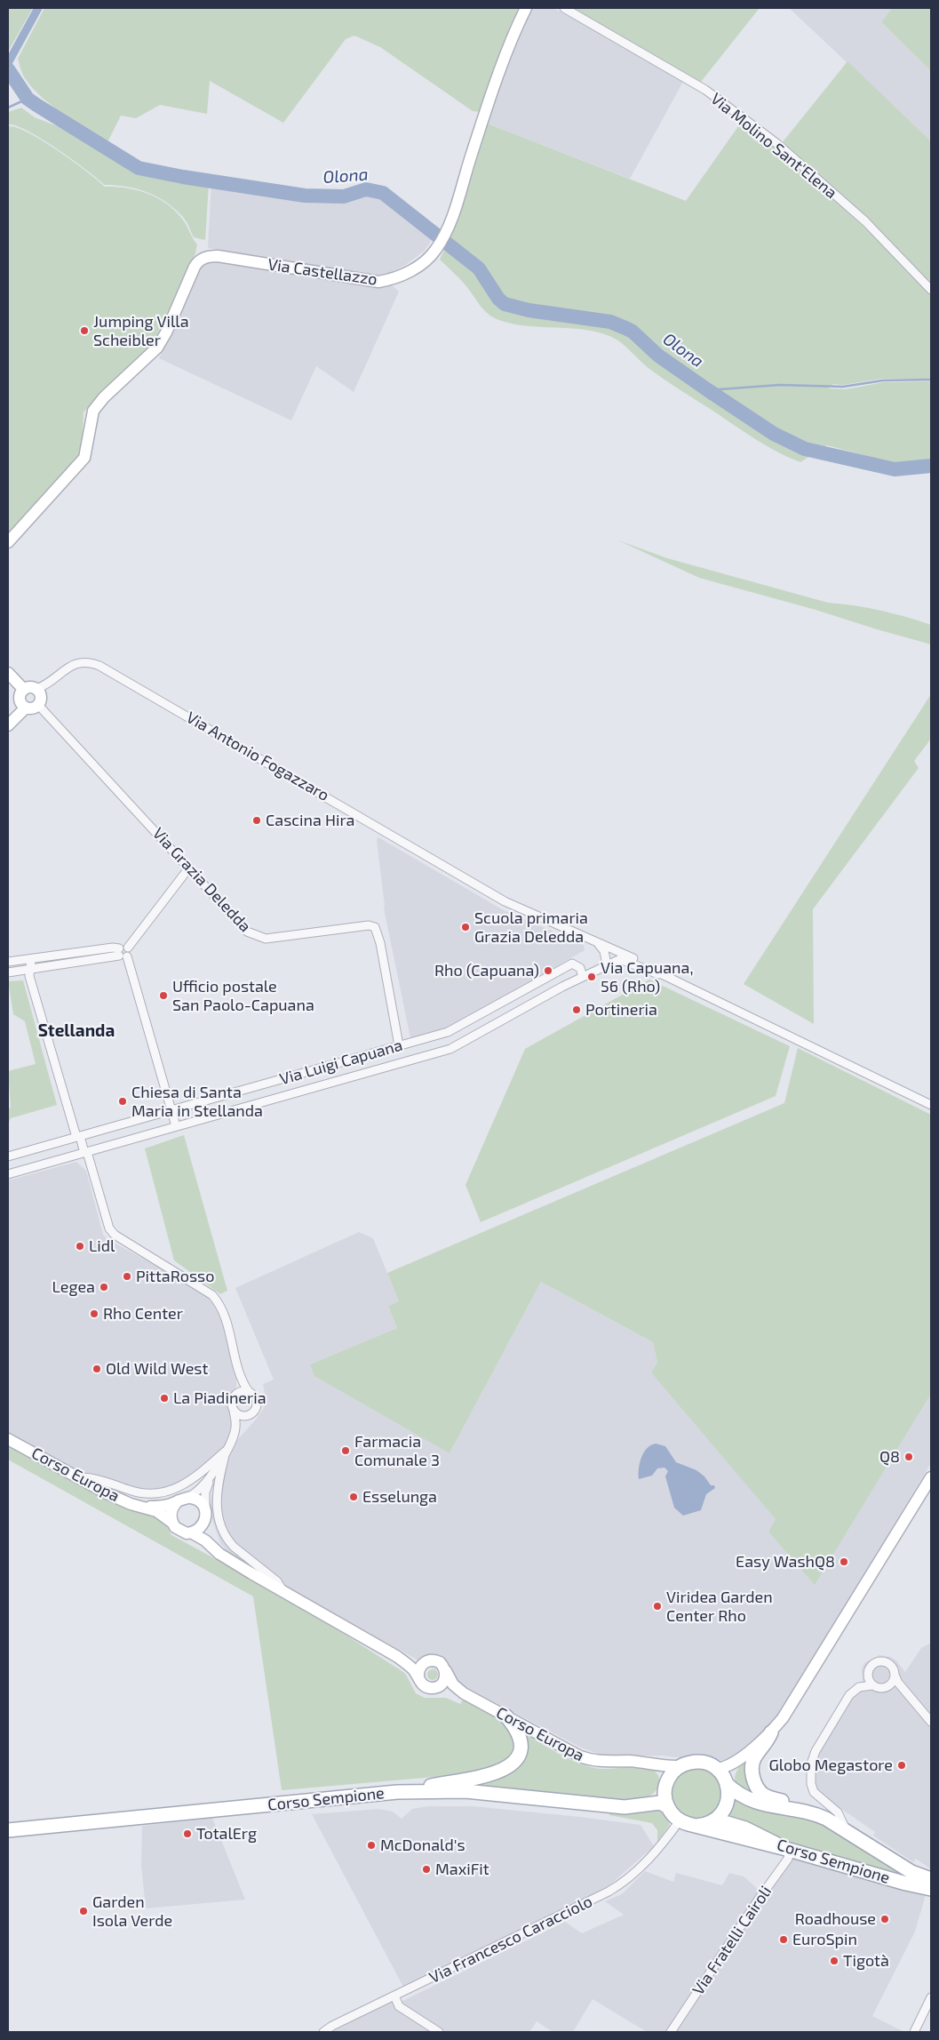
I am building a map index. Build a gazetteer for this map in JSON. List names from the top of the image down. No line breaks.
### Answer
{"streets":{"main road":["Via Castellazzo","Corso Europa","Corso Sempione"],"street":["Via Molino Sant'Elena","Via Antonio Fogazzaro","Via Grazia Deledda","Via Luigi Capuana","Via Francesco Caracciolo","Via Fratelli Cairoli"]},"crossings":[["Via Antonio Fogazzaro","Via Grazia Deledda"],["Via Grazia Deledda","Via Luigi Capuana"],["Corso Europa","Corso Sempione"],["Corso Europa","Via Francesco Caracciolo"],["Corso Sempione","Via Francesco Caracciolo"],["Corso Sempione","Via Fratelli Cairoli"]],"districts":["Stellanda"],"water":["Olona"],"places":["Jumping Villa Scheibler","Cascina Hira","Scuola primaria Grazia Deledda","Rho (Capuana)","Via Capuana, 56 (Rho)","Ufficio postale San Paolo-Capuana","Portineria","Chiesa di Santa Maria in Stellanda","Lidl","PittaRosso","Legea","Rho Center","Old Wild West","La Piadineria","Farmacia Comunale 3","Q8","Esselunga","Easy WashQ8","Viridea Garden Center Rho","Globo Megastore","TotalErg","McDonald's","MaxiFit","Garden Isola Verde","Roadhouse","EuroSpin","Tigotà"]}
